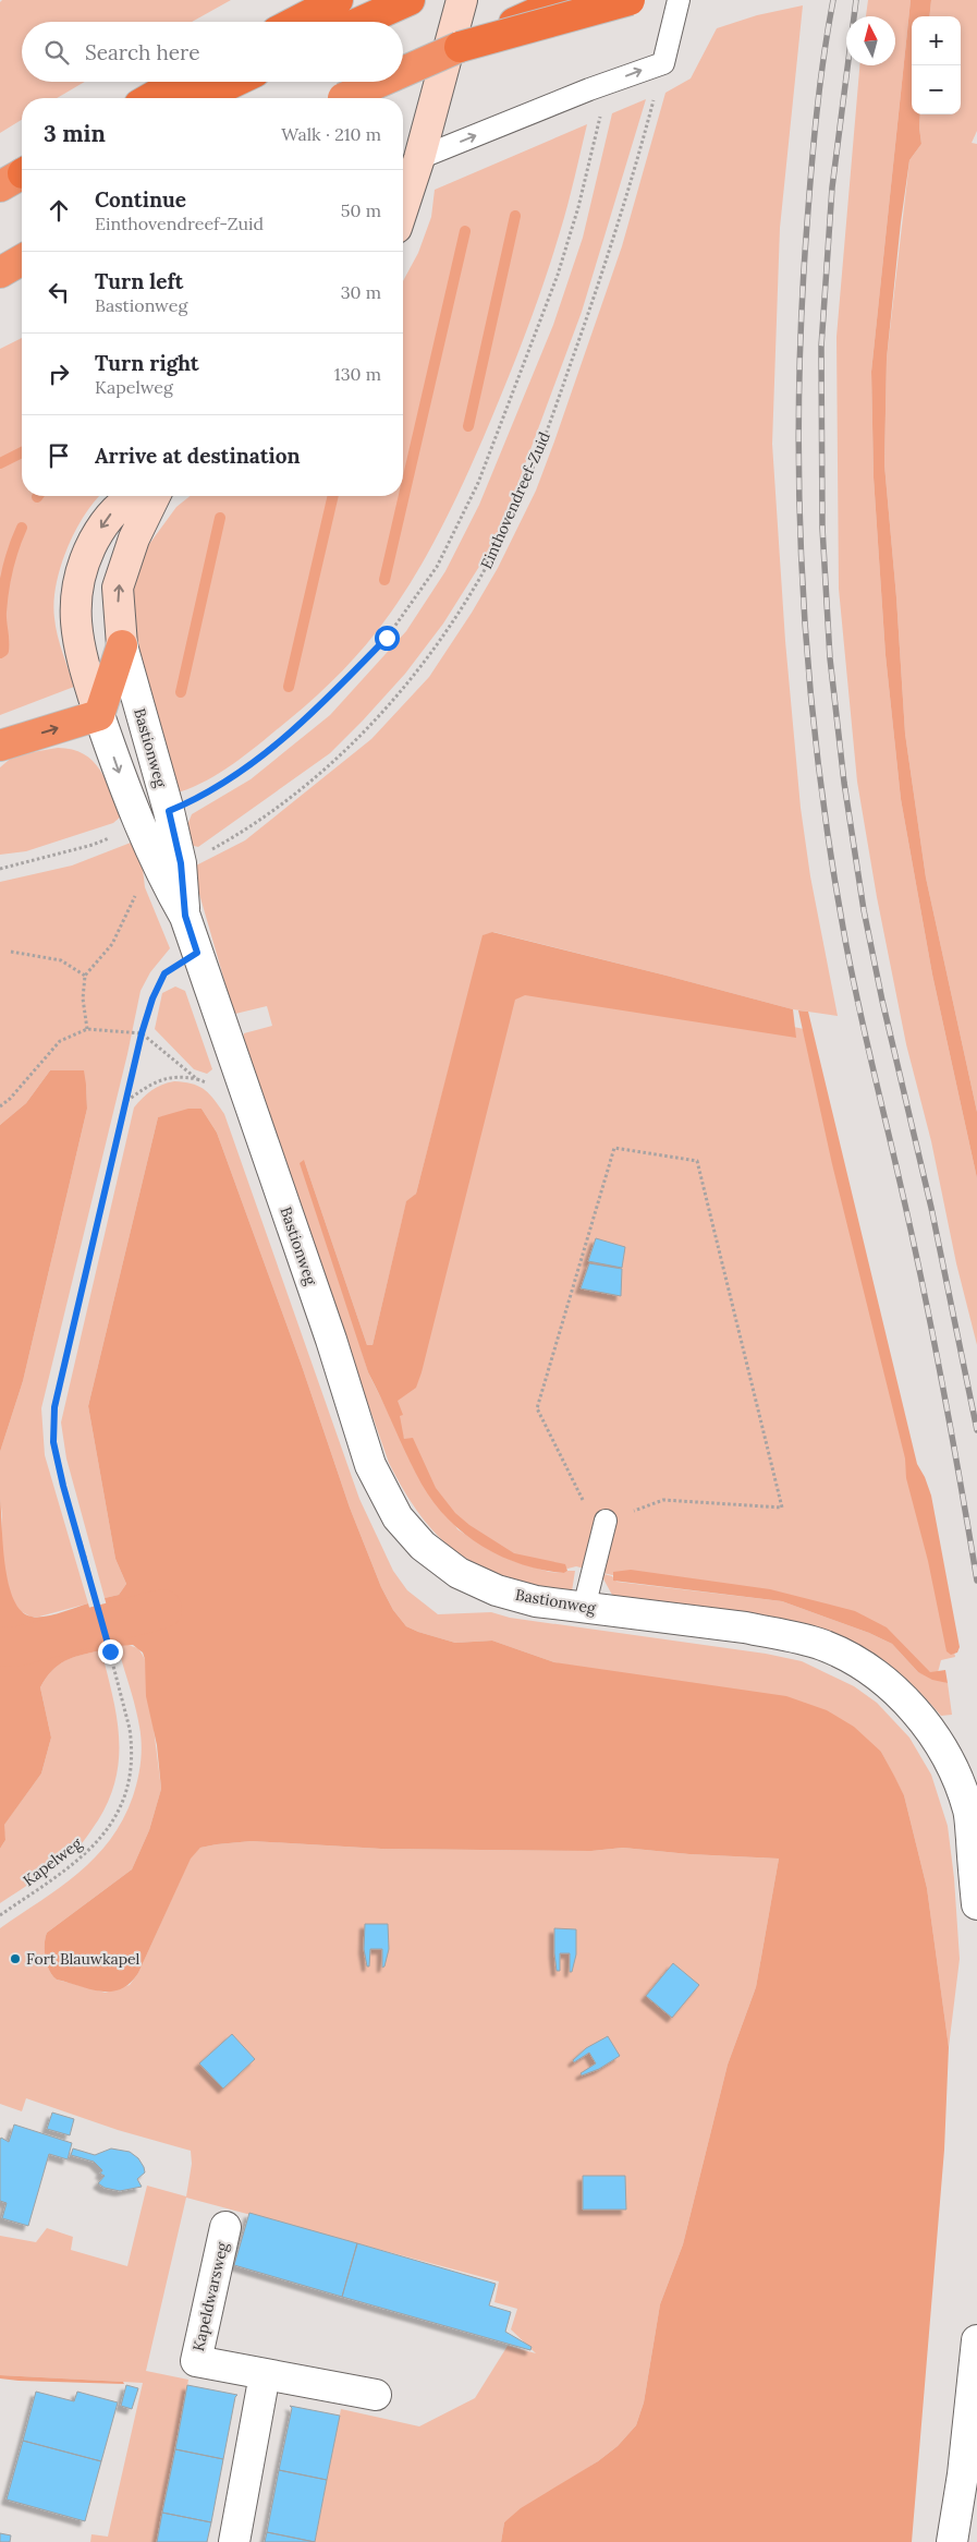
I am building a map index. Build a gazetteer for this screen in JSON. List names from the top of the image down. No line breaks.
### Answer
{"streets":{"street":["Bastionweg","Kapeldwarsweg"],"path":["Einthovendreef-Zuid","Kapelweg"]},"crossings":[["Einthovendreef-Zuid","Bastionweg"],["Bastionweg","Kapelweg"]],"places":["Fort Blauwkapel"],"north":"top","page":{"map_buttons":["+","−"],"search":"Search here","heading":["3 min","Walk · 210 m"],"list":[["Continue","Einthovendreef-Zuid","50 m"],["Turn left","Bastionweg","30 m"],["Turn right","Kapelweg","130 m"],"Arrive at destination"]}}
